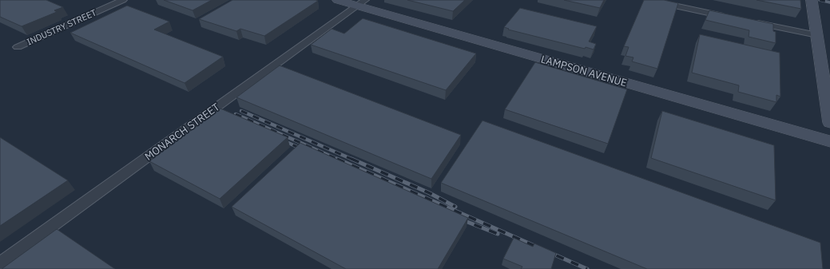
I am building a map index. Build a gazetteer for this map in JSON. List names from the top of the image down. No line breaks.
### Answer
{"streets":{"main road":["LAMPSON AVENUE"],"street":["INDUSTRY STREET","MONARCH STREET"]},"crossings":[["LAMPSON AVENUE","MONARCH STREET"]]}
